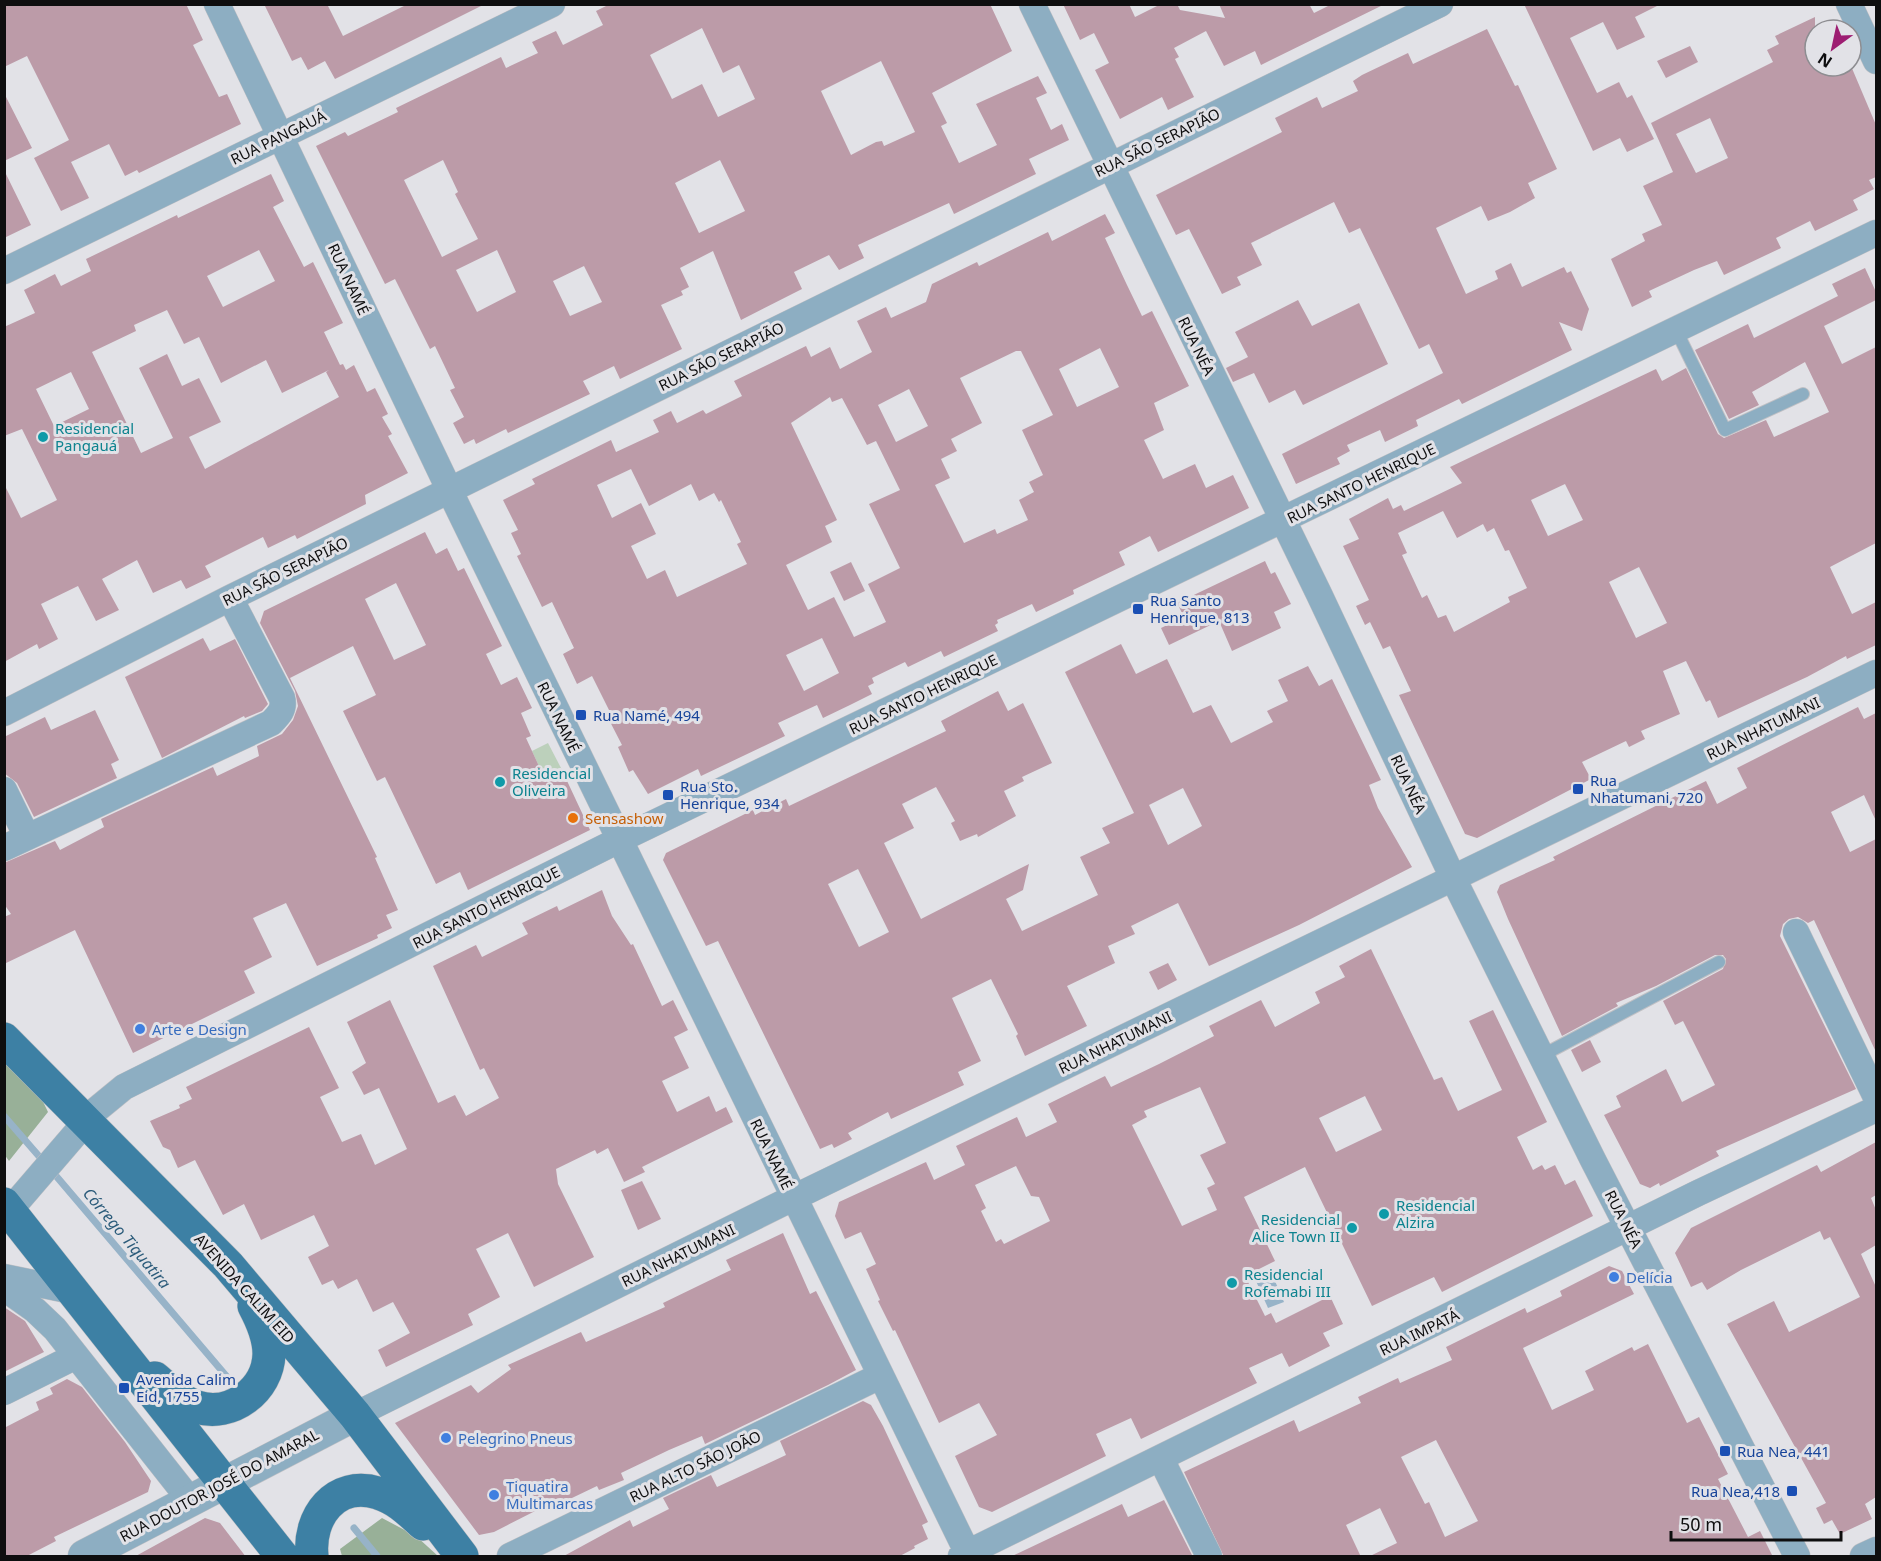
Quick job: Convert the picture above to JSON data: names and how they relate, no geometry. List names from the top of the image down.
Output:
{
  "streets": {
    "main road": ["AVENIDA CALIM EID"],
    "street": [
      "RUA PANGAUÁ",
      "RUA SÃO SERAPIÃO",
      "RUA NAMÉ",
      "RUA NÉA",
      "RUA SANTO HENRIQUE",
      "RUA NHATUMANI",
      "RUA IMPATÁ",
      "RUA ALTO SÃO JOÃO",
      "RUA DOUTOR JOSÉ DO AMARAL"
    ]
  },
  "crossings": [
    ["RUA PANGAUÁ", "RUA NAMÉ"],
    ["RUA SÃO SERAPIÃO", "RUA NAMÉ"],
    ["RUA SÃO SERAPIÃO", "RUA NÉA"],
    ["RUA NAMÉ", "RUA SANTO HENRIQUE"],
    ["RUA NAMÉ", "RUA NHATUMANI"],
    ["RUA NAMÉ", "RUA IMPATÁ"],
    ["RUA NAMÉ", "RUA ALTO SÃO JOÃO"],
    ["RUA NÉA", "RUA SANTO HENRIQUE"],
    ["RUA NÉA", "RUA NHATUMANI"],
    ["RUA NÉA", "RUA IMPATÁ"],
    ["RUA SANTO HENRIQUE", "AVENIDA CALIM EID"],
    ["RUA NHATUMANI", "AVENIDA CALIM EID"],
    ["RUA NHATUMANI", "RUA DOUTOR JOSÉ DO AMARAL"],
    ["AVENIDA CALIM EID", "RUA DOUTOR JOSÉ DO AMARAL"]
  ],
  "water": ["Córrego Tiquatira"],
  "places": {
    "other": [
      "Residencial Pangauá",
      "Residencial Oliveira",
      "Sensashow",
      "Arte e Design",
      "Residencial Alzira",
      "Residencial Alice Town II",
      "Delícia",
      "Residencial Rofemabi III",
      "Pelegrino Pneus",
      "Tiquatira Multimarcas"
    ],
    "transit": [
      "Rua Santo Henrique, 813",
      "Rua Namé, 494",
      "Rua Nhatumani, 720",
      "Rua Sto. Henrique, 934",
      "Avenida Calim Eid, 1755",
      "Rua Nea, 441",
      "Rua Nea,418"
    ]
  },
  "scale_bar": "50 m",
  "north": "bottom left"
}
